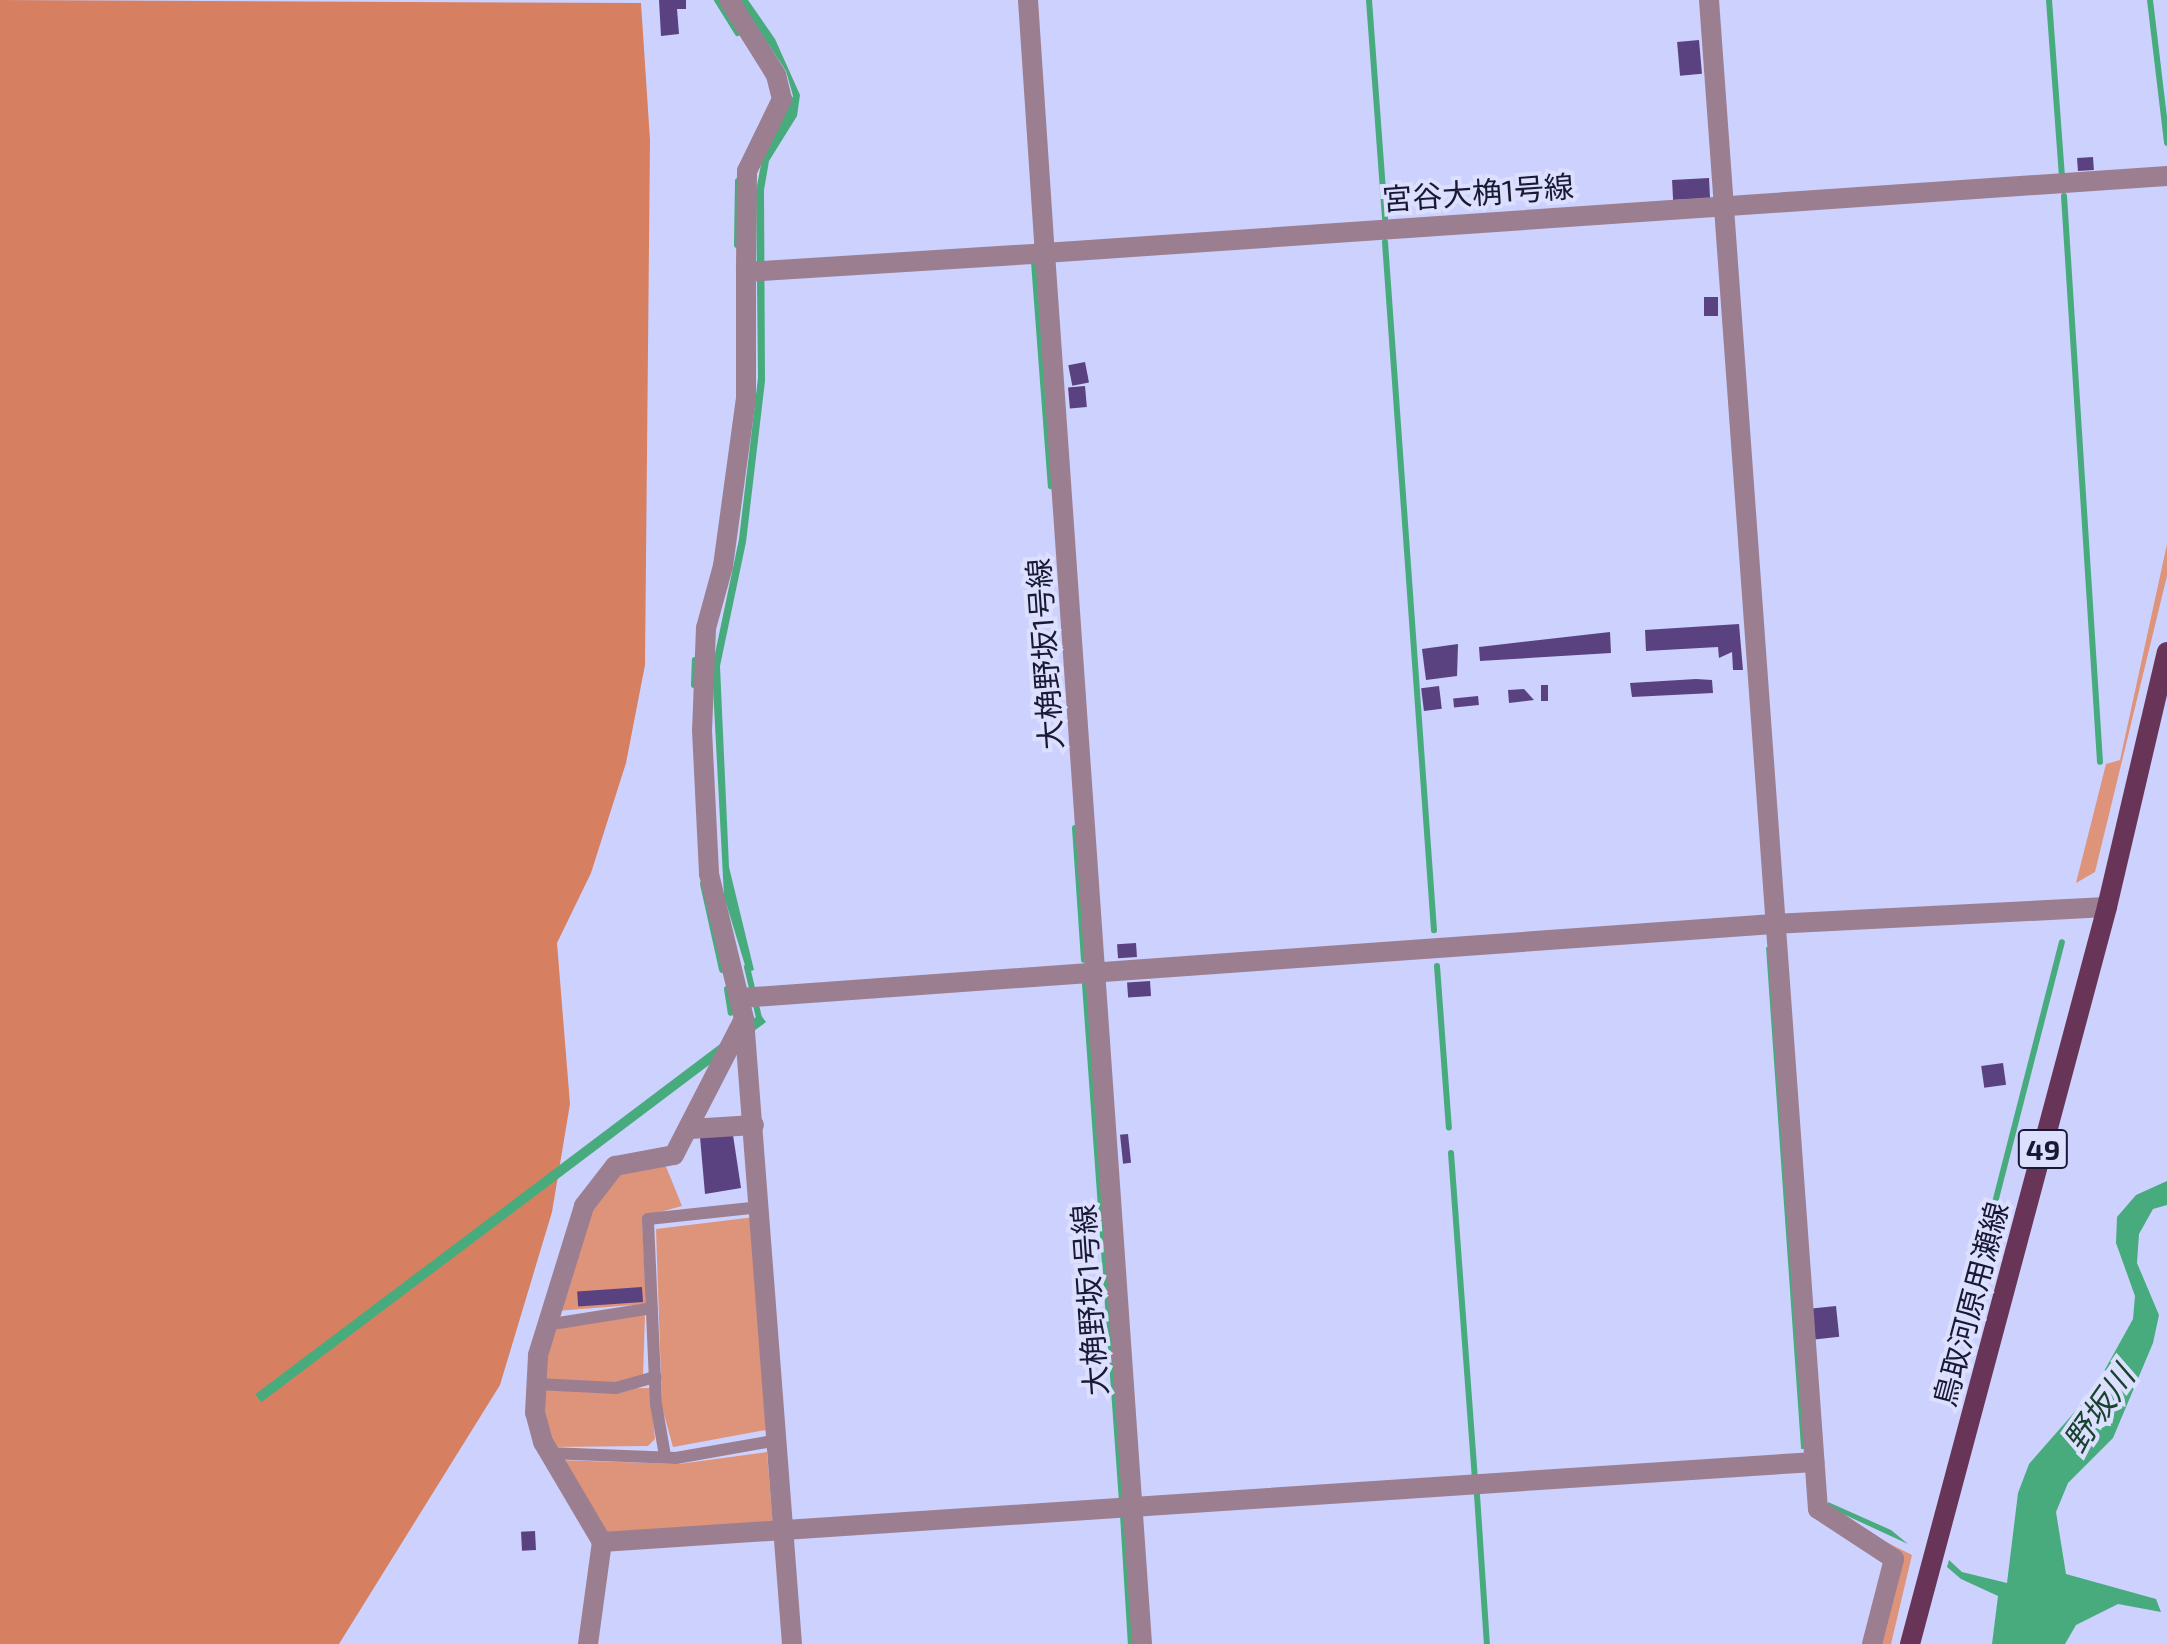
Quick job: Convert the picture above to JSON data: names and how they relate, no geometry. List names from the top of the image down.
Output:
{
  "streets": {
    "main road": ["49", "鳥取河原用瀬線"],
    "street": ["宮谷大桷1号線", "大桷野坂1号線"]
  },
  "crossings": [
    ["宮谷大桷1号線", "大桷野坂1号線"]
  ],
  "water": ["野坂川"]
}
